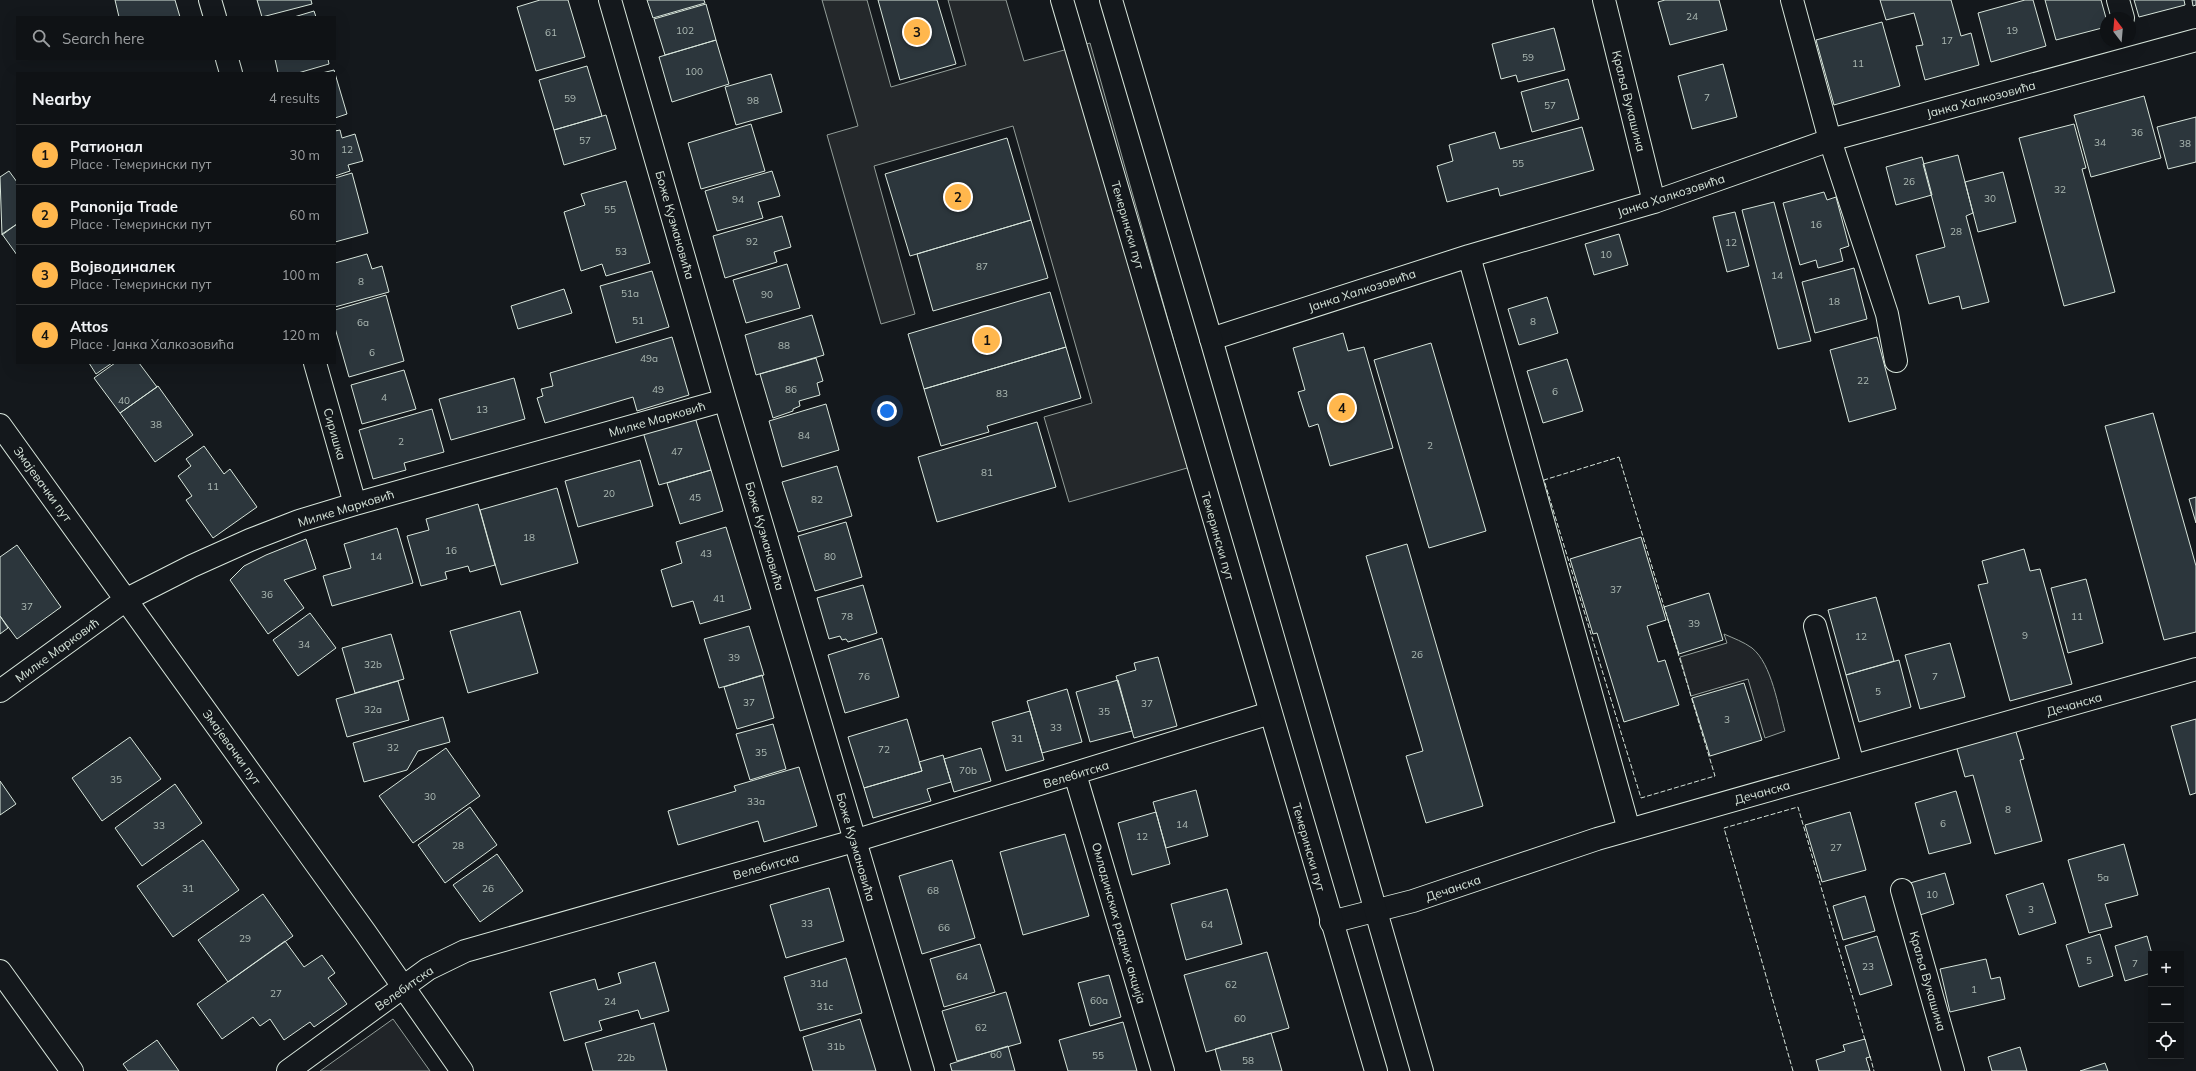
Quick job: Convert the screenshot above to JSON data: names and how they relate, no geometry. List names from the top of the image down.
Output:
{
  "streets": {
    "street": [
      "Јанка Халкозовића",
      "Краља Вукашина",
      "Боже Кузмановића",
      "Темерински пут",
      "Милке Марковић",
      "Сиришка",
      "Змајевачки пут",
      "Дечанска",
      "Велебитска",
      "Омладинских радних акција"
    ]
  },
  "crossings": [
    ["Јанка Халкозовића", "Краља Вукашина"],
    ["Боже Кузмановића", "Милке Марковић"],
    ["Боже Кузмановића", "Велебитска"],
    ["Темерински пут", "Дечанска"],
    ["Темерински пут", "Велебитска"],
    ["Милке Марковић", "Сиришка"],
    ["Милке Марковић", "Змајевачки пут"],
    ["Змајевачки пут", "Велебитска"],
    ["Велебитска", "Омладинских радних акција"]
  ],
  "house_numbers": [
    "24",
    "102",
    "19",
    "61",
    "17",
    "59",
    "11",
    "100",
    "7",
    "59",
    "98",
    "57",
    "36",
    "57",
    "34",
    "38",
    "12",
    "55",
    "26",
    "32",
    "30",
    "94",
    "55",
    "16",
    "28",
    "92",
    "12",
    "53",
    "10",
    "87",
    "14",
    "8",
    "51a",
    "90",
    "18",
    "51",
    "8",
    "6a",
    "88",
    "6",
    "49a",
    "22",
    "49",
    "86",
    "6",
    "83",
    "4",
    "40",
    "13",
    "38",
    "84",
    "2",
    "2",
    "47",
    "81",
    "11",
    "20",
    "45",
    "82",
    "18",
    "16",
    "43",
    "14",
    "80",
    "37",
    "36",
    "41",
    "37",
    "78",
    "11",
    "39",
    "9",
    "12",
    "34",
    "26",
    "39",
    "32b",
    "76",
    "7",
    "5",
    "37",
    "37",
    "32a",
    "35",
    "3",
    "33",
    "31",
    "32",
    "72",
    "35",
    "70b",
    "35",
    "30",
    "33a",
    "8",
    "6",
    "14",
    "33",
    "12",
    "28",
    "27",
    "5a",
    "31",
    "26",
    "68",
    "10",
    "3",
    "33",
    "64",
    "66",
    "29",
    "5",
    "7",
    "23",
    "64",
    "31d",
    "62",
    "1",
    "27",
    "60a",
    "24",
    "31c",
    "60",
    "62",
    "31b",
    "60",
    "55",
    "22b",
    "58"
  ],
  "north": "top",
  "page": {
    "search": "Search here",
    "pins": [
      "3",
      "2",
      "1",
      "4"
    ],
    "heading": ["Nearby", "4 results"],
    "list": [
      {
        "mark": "1",
        "name": "Ратионал",
        "note": "Place · Темерински пут",
        "value": "30 m"
      },
      {
        "mark": "2",
        "name": "Panonija Trade",
        "note": "Place · Темерински пут",
        "value": "60 m"
      },
      {
        "mark": "3",
        "name": "Војводиналек",
        "note": "Place · Темерински пут",
        "value": "100 m"
      },
      {
        "mark": "4",
        "name": "Attos",
        "note": "Place · Јанка Халкозовића",
        "value": "120 m"
      }
    ],
    "map_buttons": ["+", "−"]
  }
}
